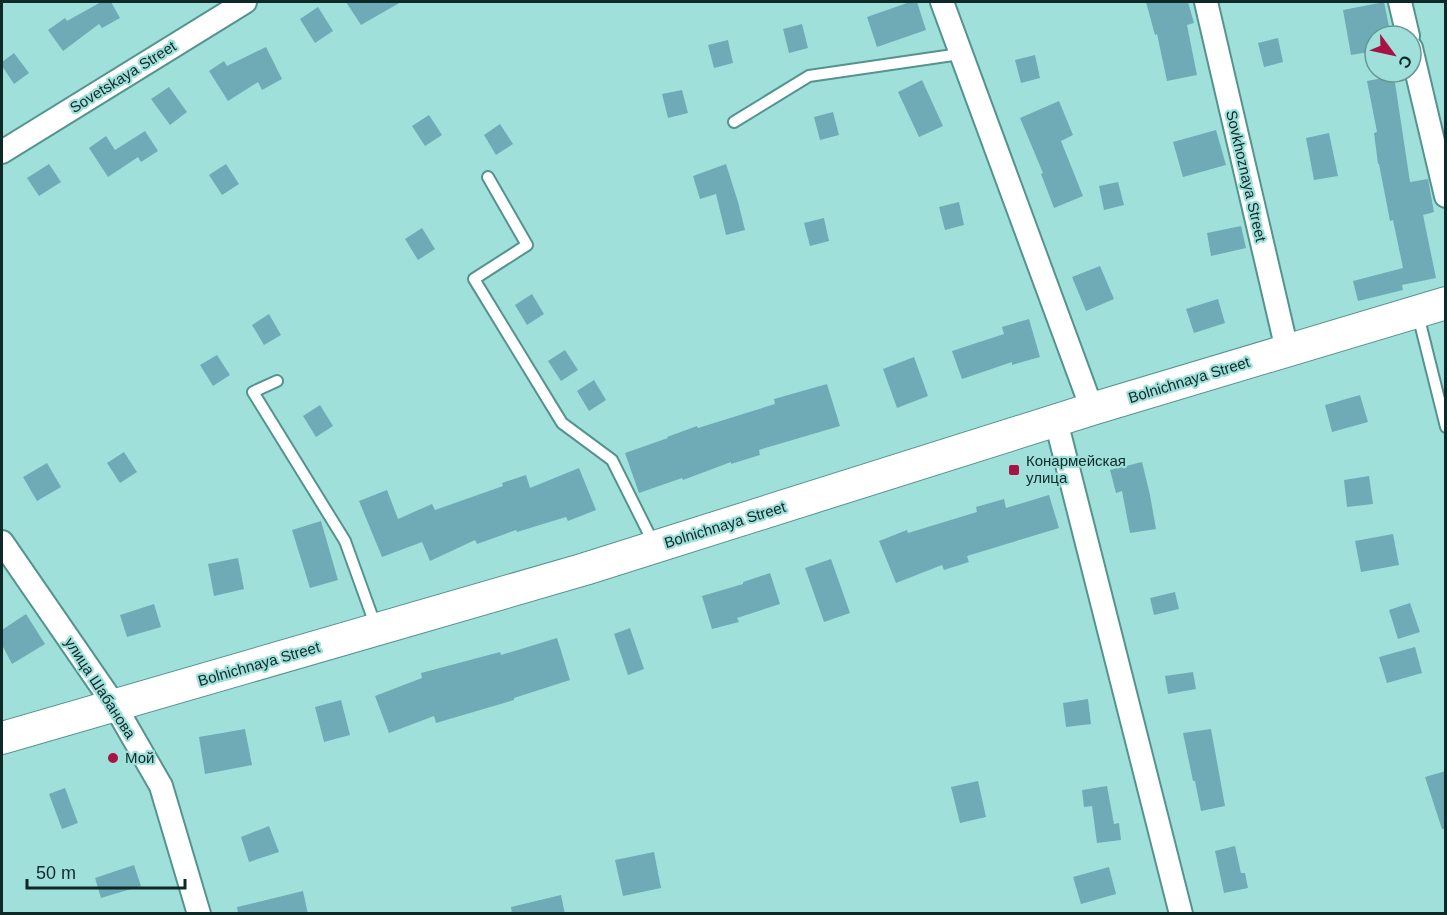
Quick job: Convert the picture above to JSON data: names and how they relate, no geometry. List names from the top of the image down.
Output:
{
  "streets": {
    "street": [
      "Sovetskaya Street",
      "Sovkhoznaya Street",
      "Bolnichnaya Street",
      "улица Шабанова"
    ]
  },
  "crossings": [
    ["Sovkhoznaya Street", "Bolnichnaya Street"],
    ["Bolnichnaya Street", "улица Шабанова"]
  ],
  "places": {
    "transit": ["Конармейская улица"],
    "other": ["Мой"]
  },
  "scale_bar": "50 m",
  "north": "bottom right"
}
